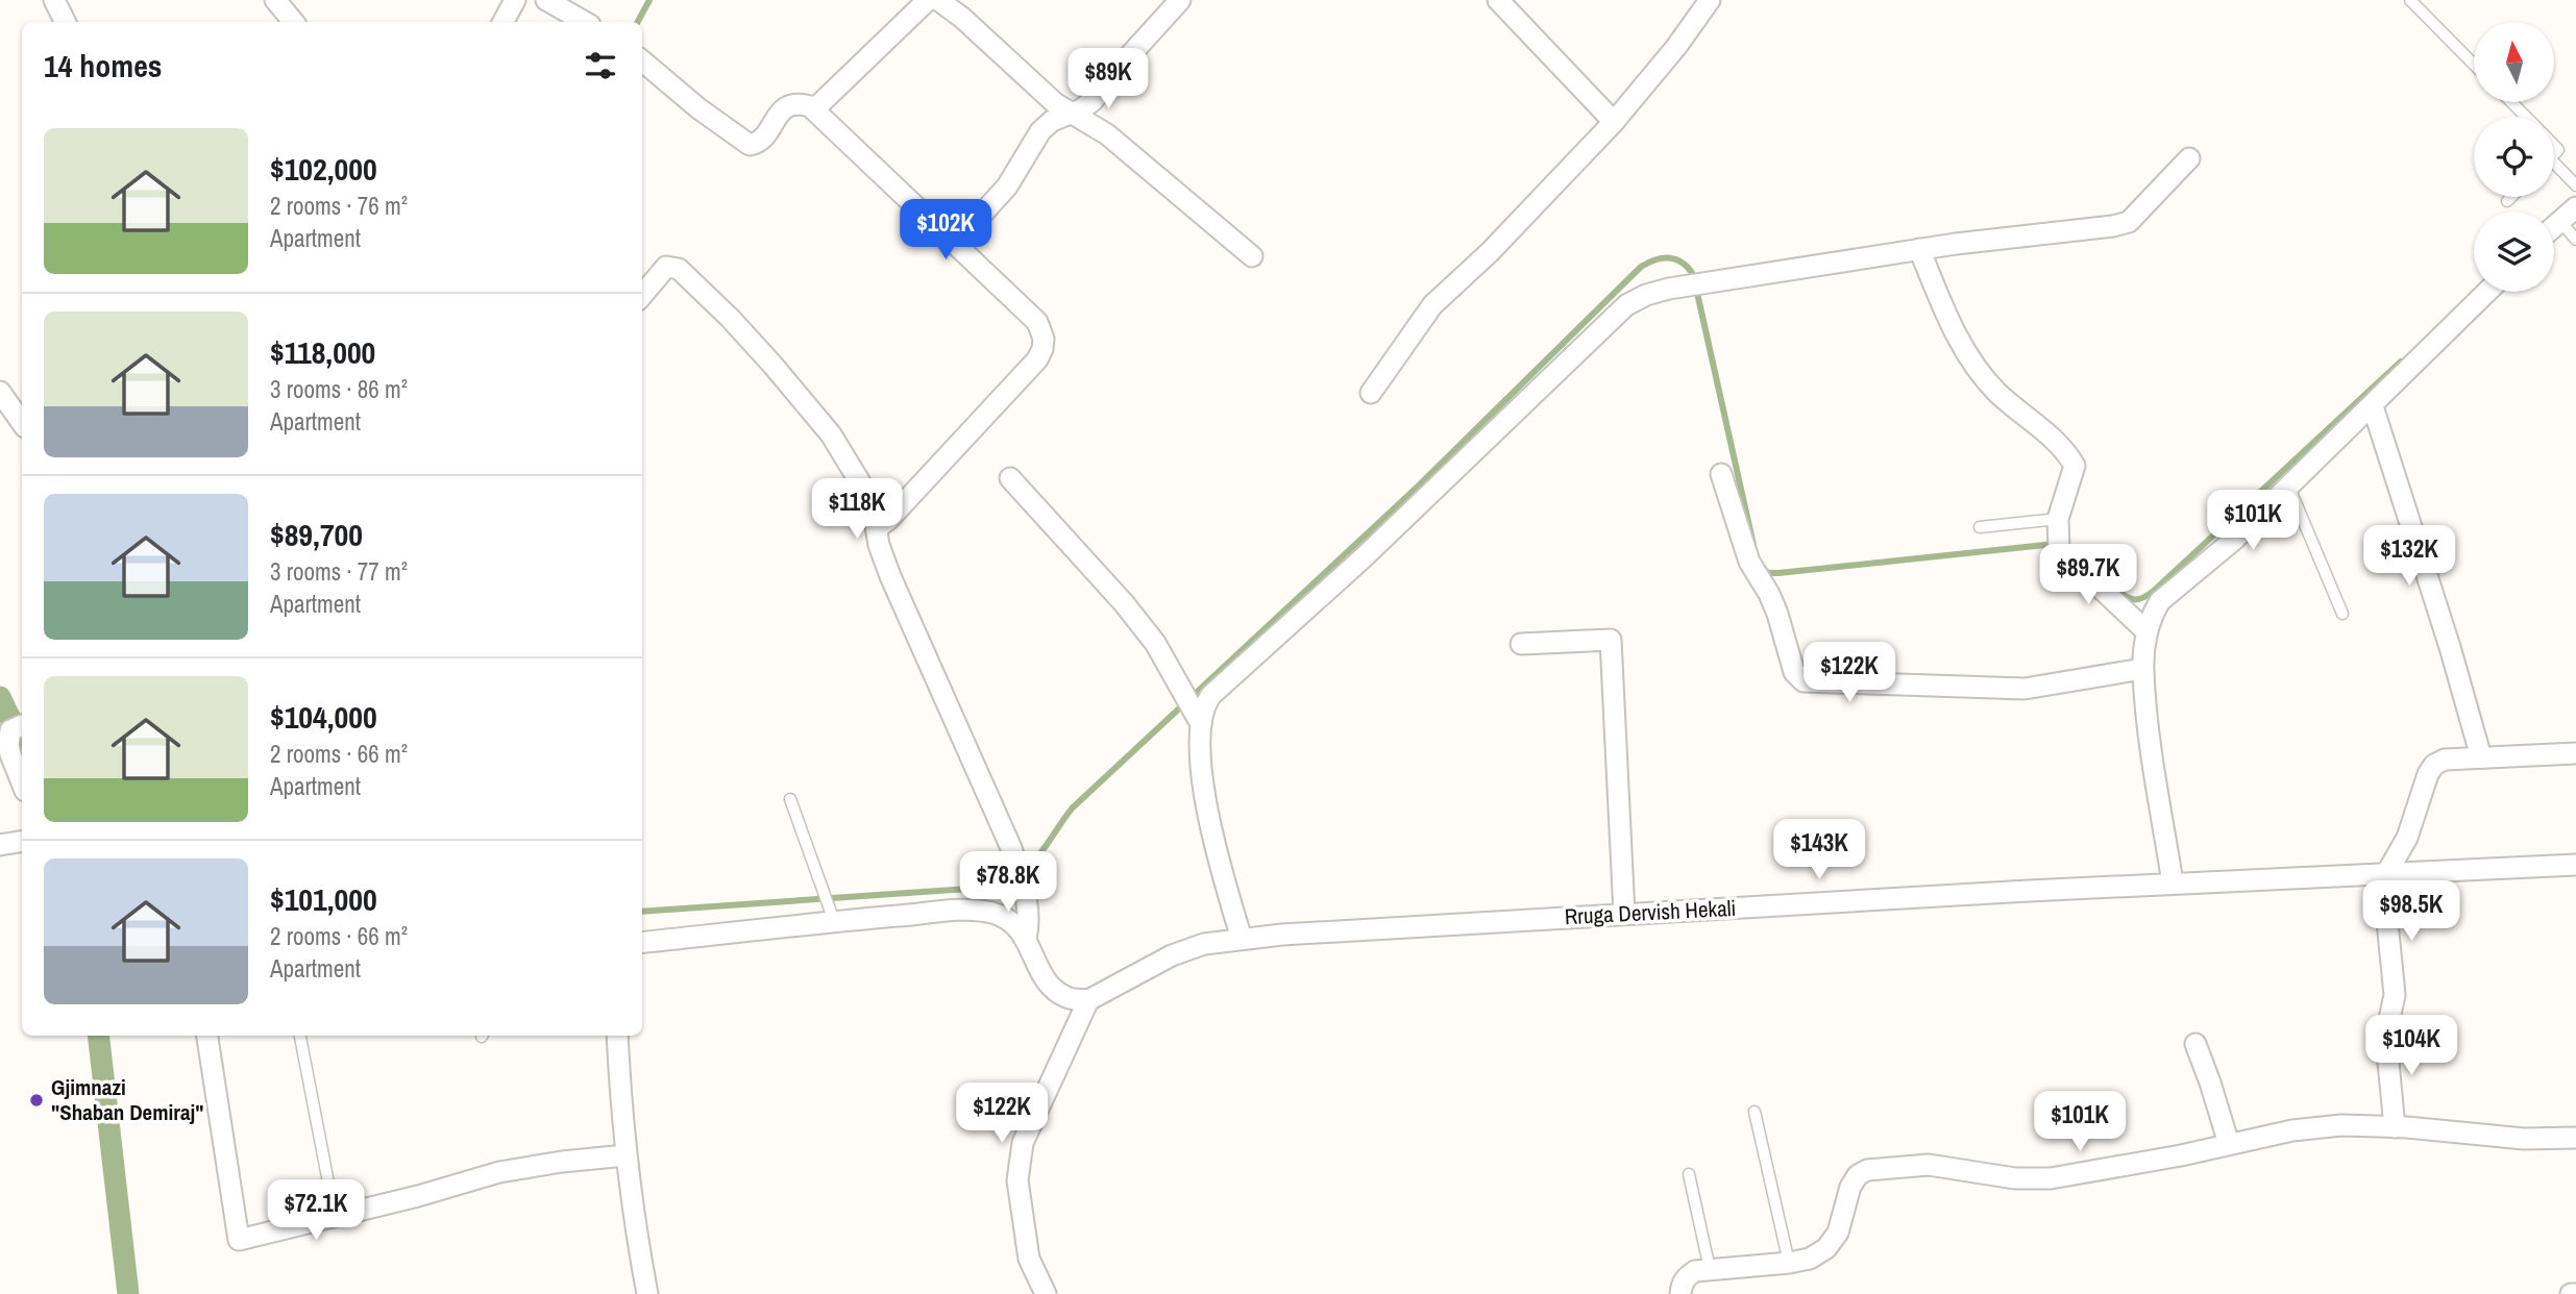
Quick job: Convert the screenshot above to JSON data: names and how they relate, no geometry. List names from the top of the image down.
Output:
{
  "streets": {
    "street": ["Rruga Dervish Hekali"]
  },
  "places": ["Gjimnazi \"Shaban Demiraj\""],
  "north": "top",
  "page": {
    "heading": "14 homes",
    "price": [
      "$89K",
      "$102K",
      "$118K",
      "$101K",
      "$132K",
      "$89.7K",
      "$122K",
      "$143K",
      "$78.8K",
      "$98.5K",
      "$104K",
      "$122K",
      "$101K",
      "$72.1K"
    ],
    "list": [
      {
        "name": "$102,000",
        "note": "2 rooms · 76 m² · Apartment"
      },
      {
        "name": "$118,000",
        "note": "3 rooms · 86 m² · Apartment"
      },
      {
        "name": "$89,700",
        "note": "3 rooms · 77 m² · Apartment"
      },
      {
        "name": "$104,000",
        "note": "2 rooms · 66 m² · Apartment"
      },
      {
        "name": "$101,000",
        "note": "2 rooms · 66 m² · Apartment"
      }
    ]
  }
}
